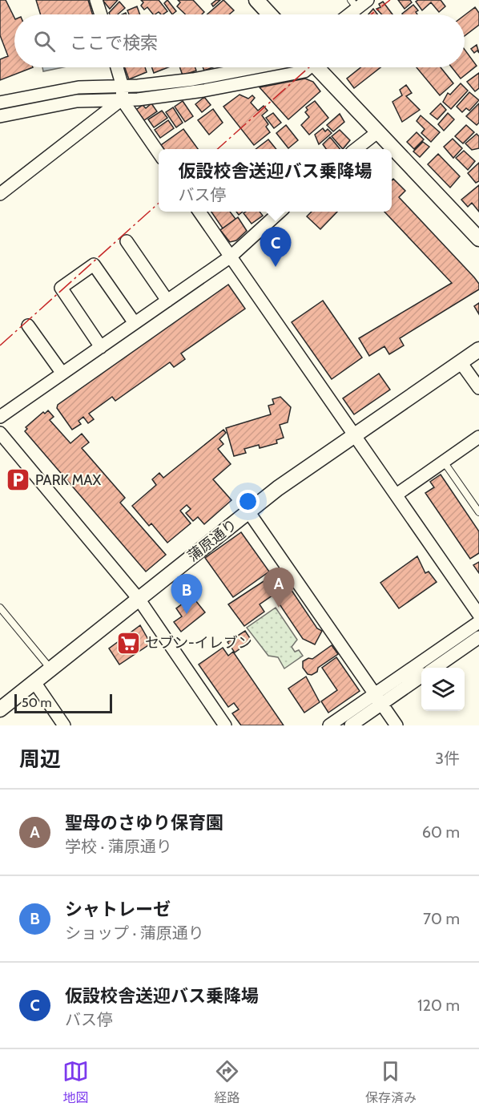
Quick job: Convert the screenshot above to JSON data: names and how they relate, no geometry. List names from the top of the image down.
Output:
{
  "streets": {
    "street": ["蒲原通り"]
  },
  "places": {
    "parking": ["PARK MAX"],
    "supermarket": ["セブン-イレブン"]
  },
  "scale_bar": "50 m",
  "page": {
    "search": "ここで検索",
    "popup": ["仮設校舎送迎バス乗降場", "バス停"],
    "pins": ["C", "A", "B"],
    "scale": "50 m",
    "heading": ["周辺", "3件"],
    "list": [
      {
        "mark": "A",
        "name": "聖母のさゆり保育園",
        "note": "学校 · 蒲原通り",
        "value": "60 m"
      },
      {
        "mark": "B",
        "name": "シャトレーゼ",
        "note": "ショップ · 蒲原通り",
        "value": "70 m"
      },
      {
        "mark": "C",
        "name": "仮設校舎送迎バス乗降場",
        "note": "バス停",
        "value": "120 m"
      }
    ],
    "nav": ["地図", "経路", "保存済み"]
  }
}
